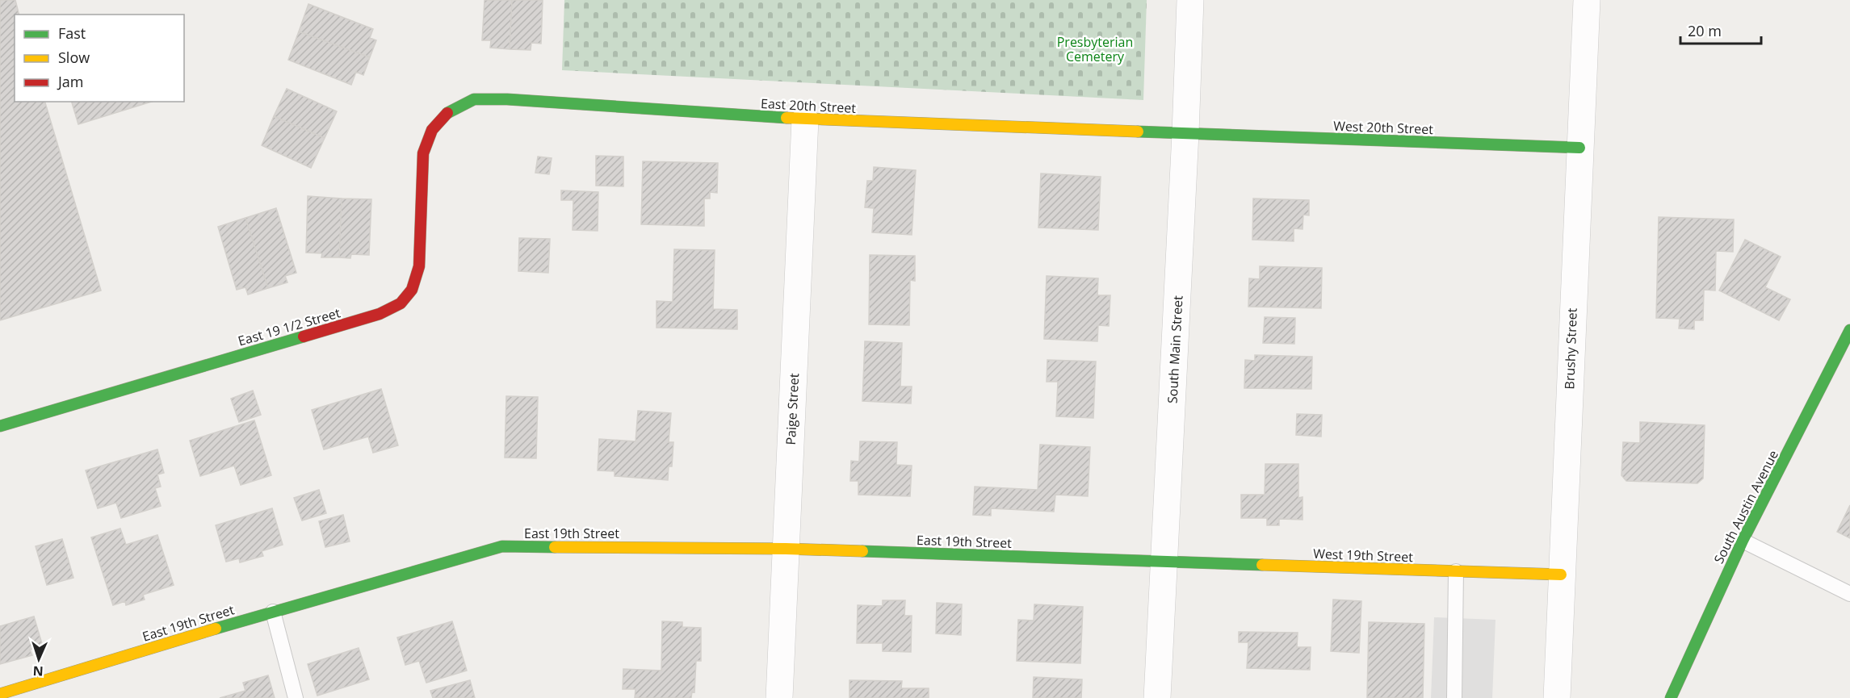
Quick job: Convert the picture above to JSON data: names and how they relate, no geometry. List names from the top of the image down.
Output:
{
  "streets": {
    "street": [
      "East 20th Street",
      "West 20th Street",
      "East 19 1/2 Street",
      "Brushy Street",
      "South Main Street",
      "Paige Street",
      "South Austin Avenue",
      "East 19th Street",
      "West 19th Street"
    ]
  },
  "crossings": [
    ["East 20th Street", "West 20th Street"],
    ["East 20th Street", "East 19 1/2 Street"],
    ["East 20th Street", "South Main Street"],
    ["East 20th Street", "Paige Street"],
    ["West 20th Street", "Brushy Street"],
    ["West 20th Street", "South Main Street"],
    ["Brushy Street", "West 19th Street"],
    ["South Main Street", "East 19th Street"],
    ["South Main Street", "West 19th Street"],
    ["Paige Street", "East 19th Street"],
    ["East 19th Street", "West 19th Street"]
  ],
  "parks": ["Presbyterian Cemetery"],
  "legend": ["Fast", "Slow", "Jam"],
  "scale_bar": "20 m",
  "north": "bottom"
}
